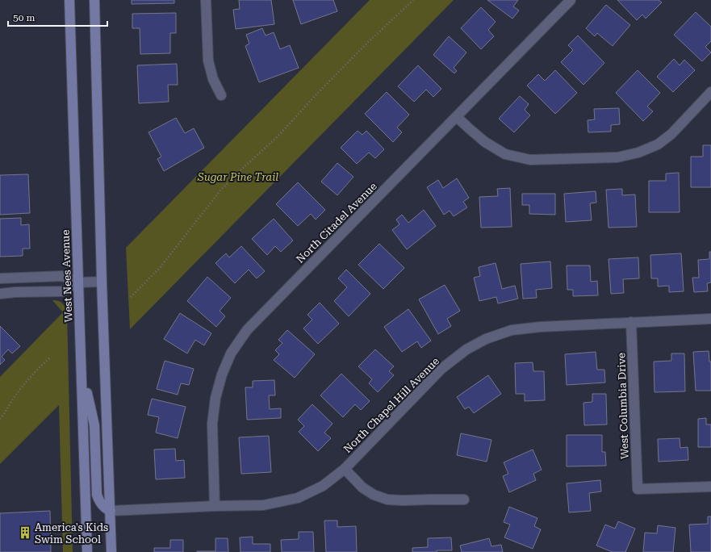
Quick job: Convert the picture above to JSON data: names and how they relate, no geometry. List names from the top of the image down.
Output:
{
  "streets": {
    "main road": ["West Nees Avenue"],
    "street": ["North Citadel Avenue", "North Chapel Hill Avenue", "West Columbia Drive"]
  },
  "crossings": [
    ["North Citadel Avenue", "North Chapel Hill Avenue"],
    ["North Chapel Hill Avenue", "West Columbia Drive"]
  ],
  "parks": ["Sugar Pine Trail"],
  "places": {
    "building": ["America's Kids Swim School"]
  },
  "scale_bar": "50 m"
}
